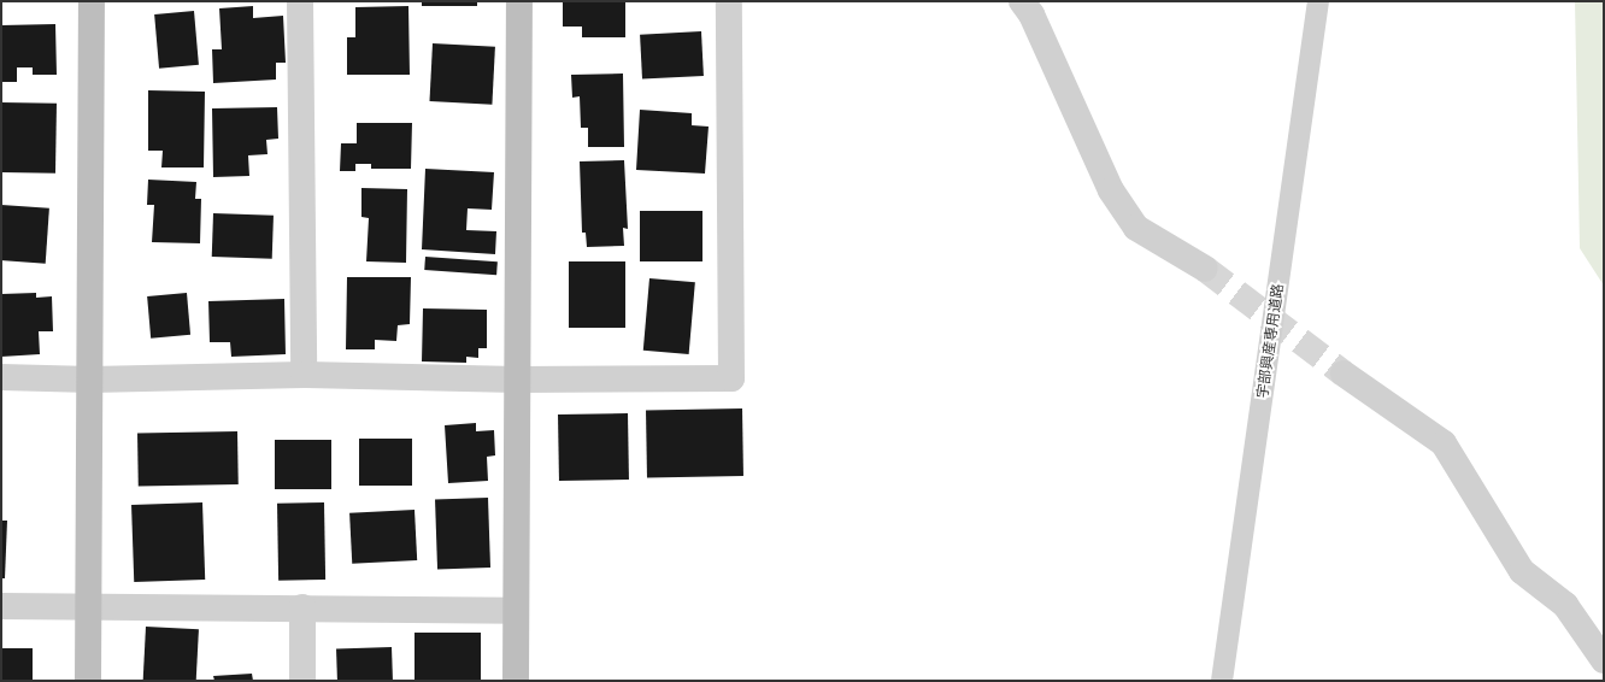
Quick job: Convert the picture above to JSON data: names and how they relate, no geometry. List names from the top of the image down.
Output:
{
  "streets": {
    "lane": ["宇部興産専用道路"]
  }
}
